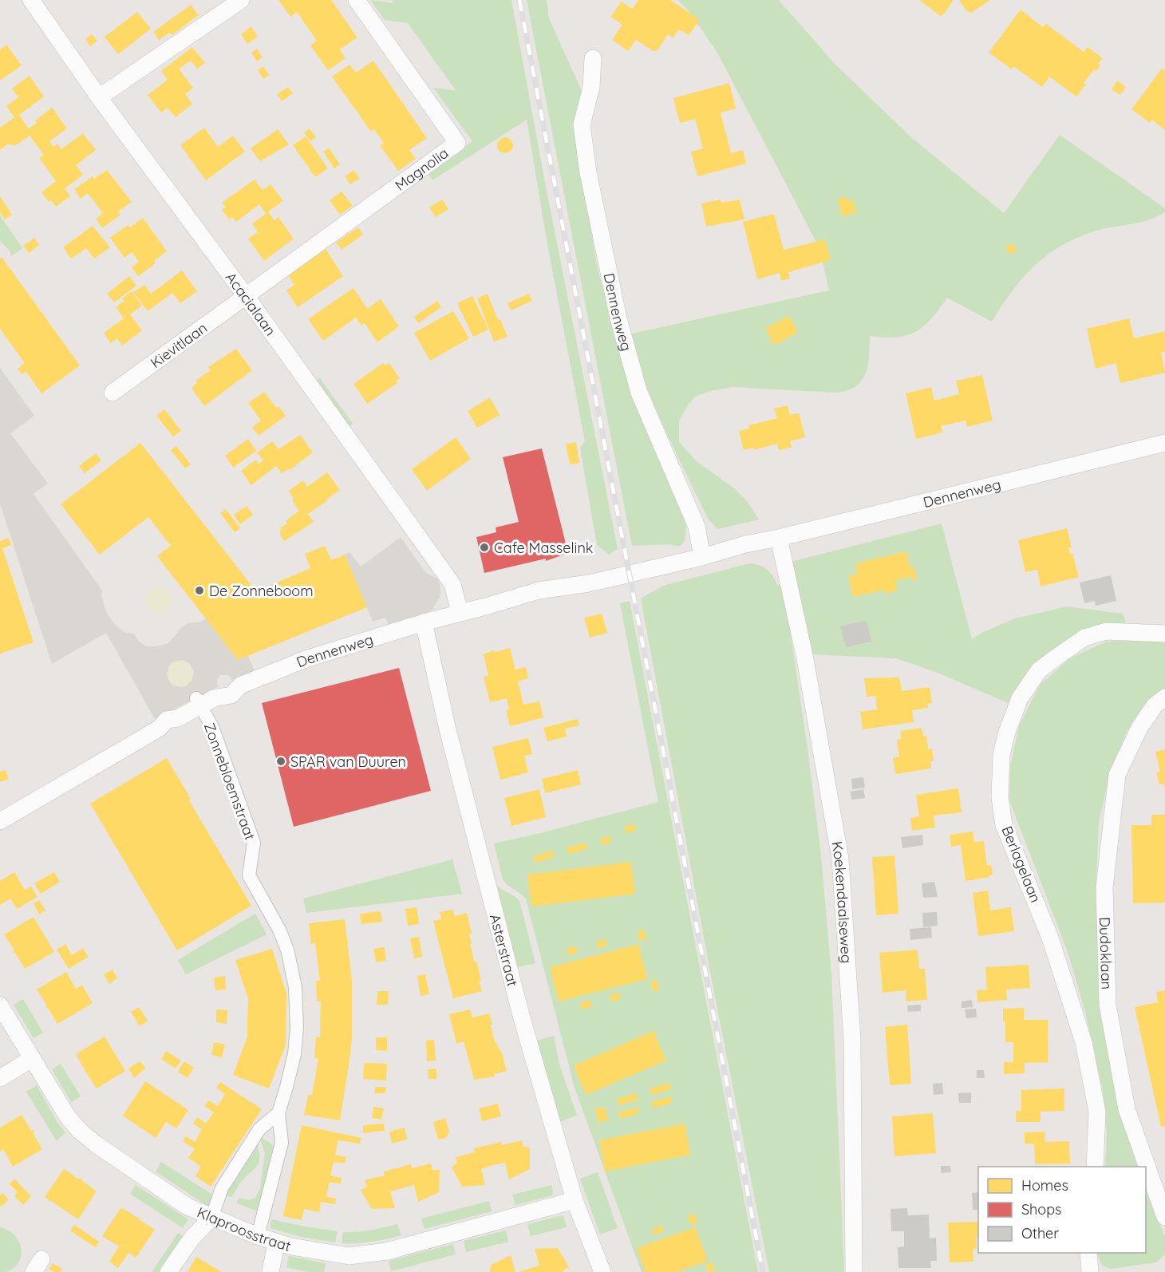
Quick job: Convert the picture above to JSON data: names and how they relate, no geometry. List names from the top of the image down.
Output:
{
  "streets": {
    "street": [
      "Magnolia",
      "Acacialaan",
      "Dennenweg",
      "Kievitlaan",
      "Zonnebloemstraat",
      "Berlagelaan",
      "Koekendaalseweg",
      "Asterstraat",
      "Dudoklaan",
      "Klaproosstraat"
    ]
  },
  "crossings": [
    ["Magnolia", "Acacialaan"],
    ["Magnolia", "Kievitlaan"],
    ["Acacialaan", "Dennenweg"],
    ["Acacialaan", "Kievitlaan"],
    ["Dennenweg", "Zonnebloemstraat"],
    ["Dennenweg", "Koekendaalseweg"],
    ["Dennenweg", "Asterstraat"],
    ["Zonnebloemstraat", "Klaproosstraat"],
    ["Asterstraat", "Klaproosstraat"]
  ],
  "places": ["Cafe Masselink", "De Zonneboom", "SPAR van Duuren"],
  "legend": ["Homes", "Shops", "Other"]
}
